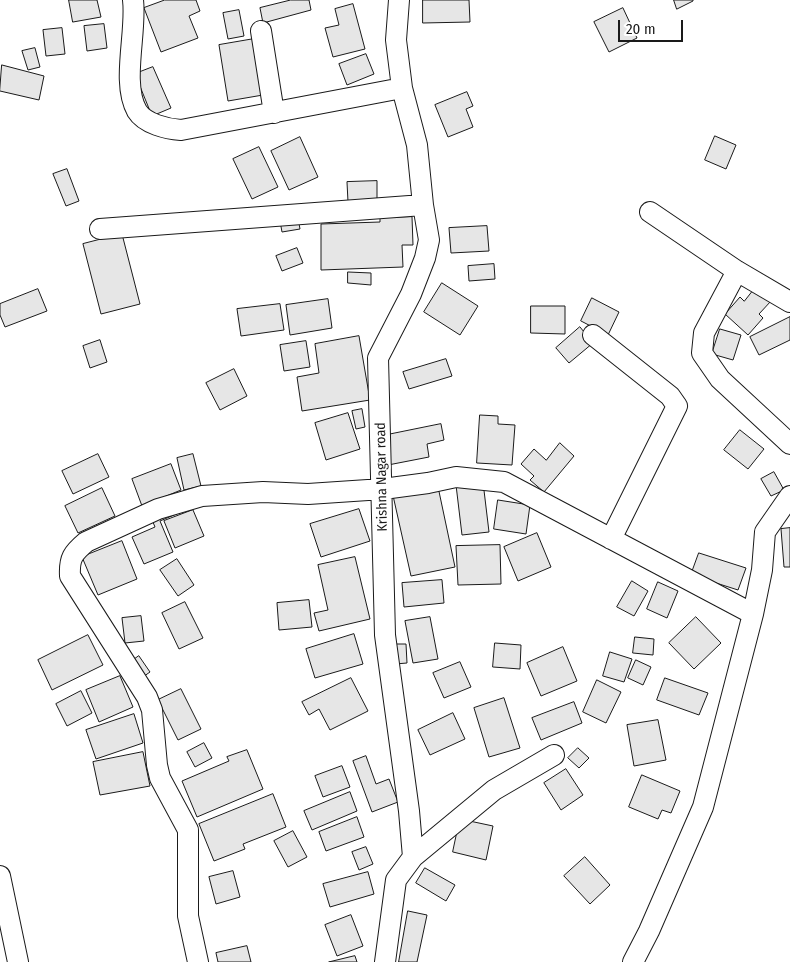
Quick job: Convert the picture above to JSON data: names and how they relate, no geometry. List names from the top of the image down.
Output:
{
  "streets": {
    "street": ["Krishna Nagar road"]
  },
  "scale_bar": "20 m"
}
